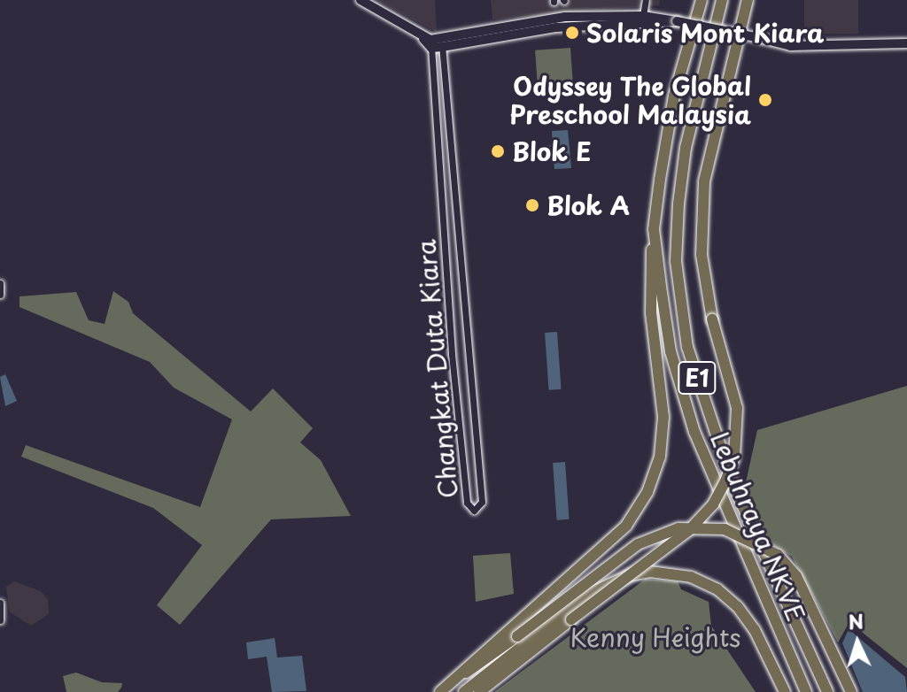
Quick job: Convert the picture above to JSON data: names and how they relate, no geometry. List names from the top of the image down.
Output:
{
  "streets": {
    "highway": ["E1", "Lebuhraya NKVE"],
    "street": ["Changkat Duta Kiara"]
  },
  "parks": ["Kenny Heights"],
  "places": [
    "Solaris Mont Kiara",
    "Odyssey The Global Preschool Malaysia",
    "Blok E",
    "Blok A"
  ],
  "north": "top"
}
